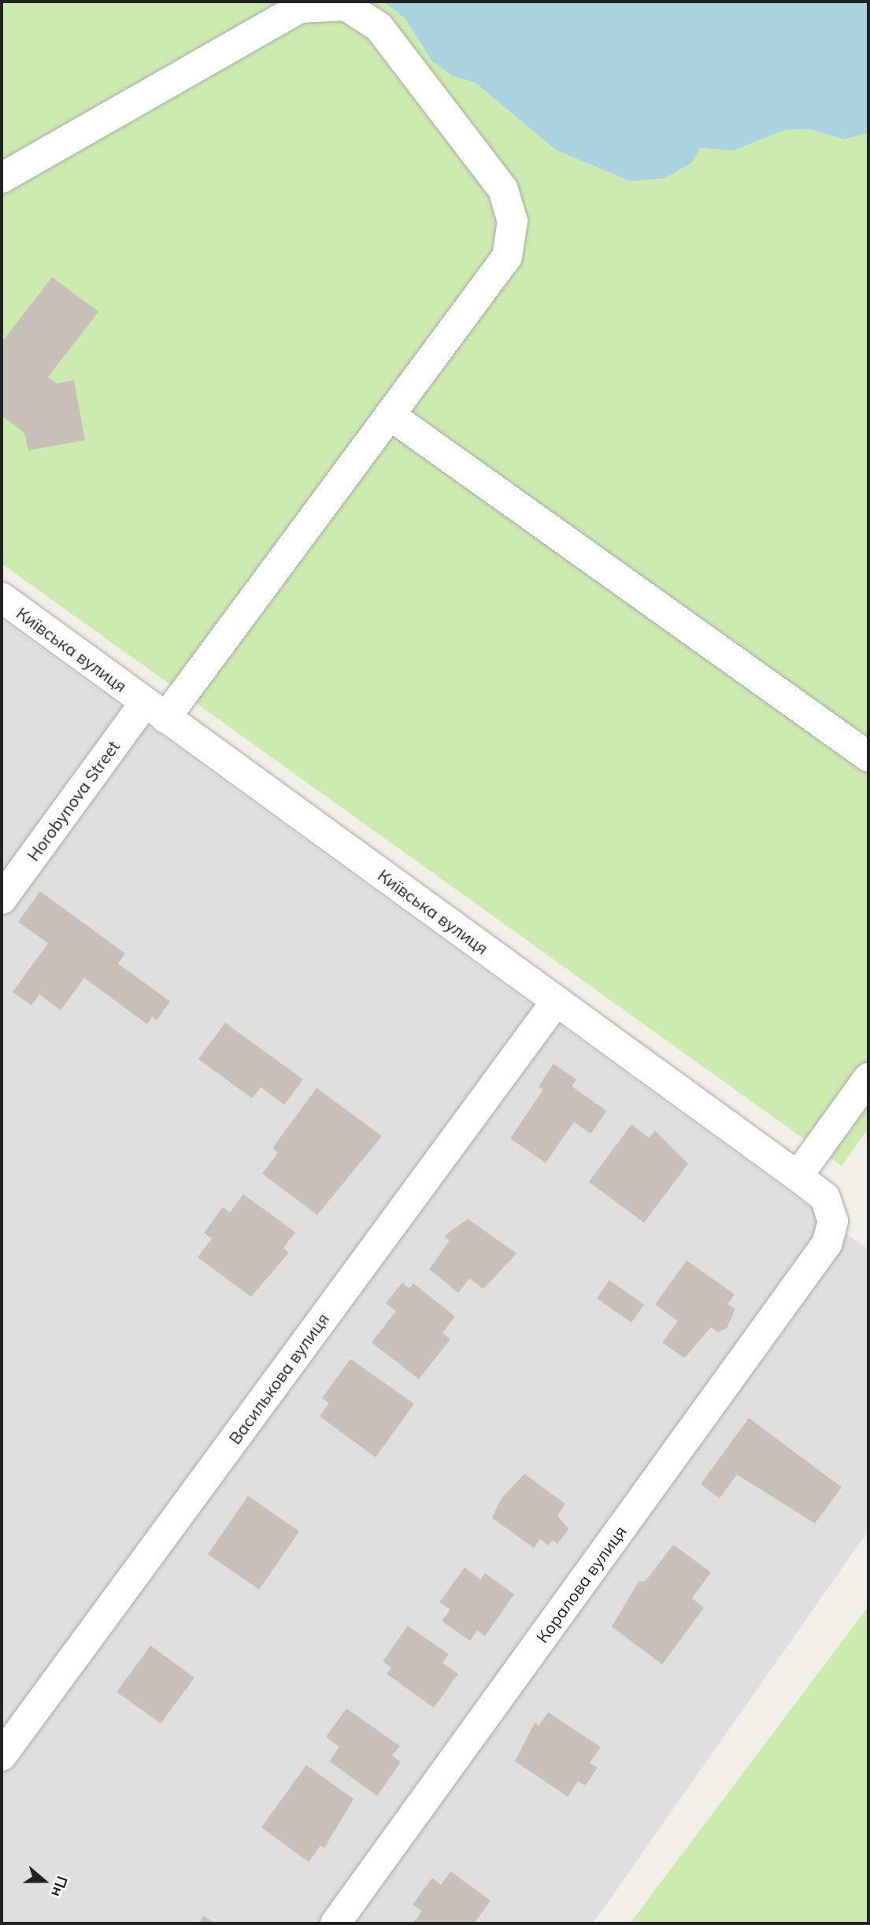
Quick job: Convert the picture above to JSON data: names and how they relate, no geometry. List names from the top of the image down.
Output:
{
  "streets": {
    "street": [
      "Київська вулиця",
      "Horobynova Street",
      "Василькова вулиця",
      "Коралова вулиця"
    ]
  },
  "crossings": [
    ["Київська вулиця", "Horobynova Street"],
    ["Київська вулиця", "Василькова вулиця"],
    ["Київська вулиця", "Коралова вулиця"]
  ],
  "north": "right"
}
